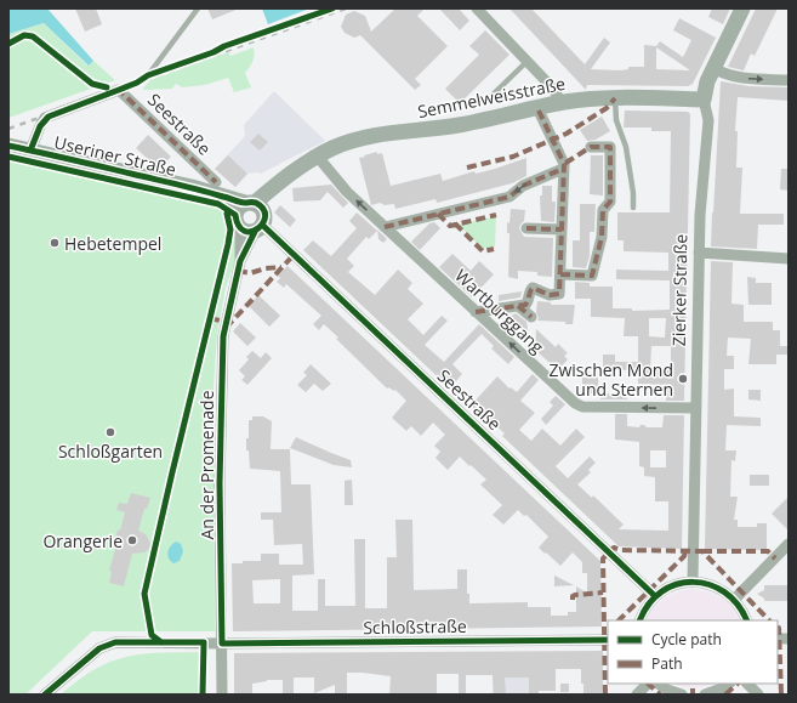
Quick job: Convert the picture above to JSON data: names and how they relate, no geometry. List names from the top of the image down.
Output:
{
  "streets": {
    "main road": ["Semmelweisstraße", "Useriner Straße", "Zierker Straße"],
    "street": [
      "Seestraße",
      "Wartburggang",
      "An der Promenade",
      "Schloßstraße"
    ]
  },
  "crossings": [
    ["Semmelweisstraße", "Seestraße"],
    ["Semmelweisstraße", "Useriner Straße"],
    ["Semmelweisstraße", "Zierker Straße"],
    ["Semmelweisstraße", "Wartburggang"],
    ["Semmelweisstraße", "An der Promenade"],
    ["Seestraße", "Useriner Straße"],
    ["Seestraße", "An der Promenade"],
    ["Useriner Straße", "An der Promenade"],
    ["Zierker Straße", "Wartburggang"],
    ["An der Promenade", "Schloßstraße"]
  ],
  "one_way": ["Wartburggang"],
  "places": [
    "Hebetempel",
    "Zwischen Mond und Sternen",
    "Schloßgarten",
    "Orangerie"
  ],
  "legend": ["Cycle path", "Path"]
}
